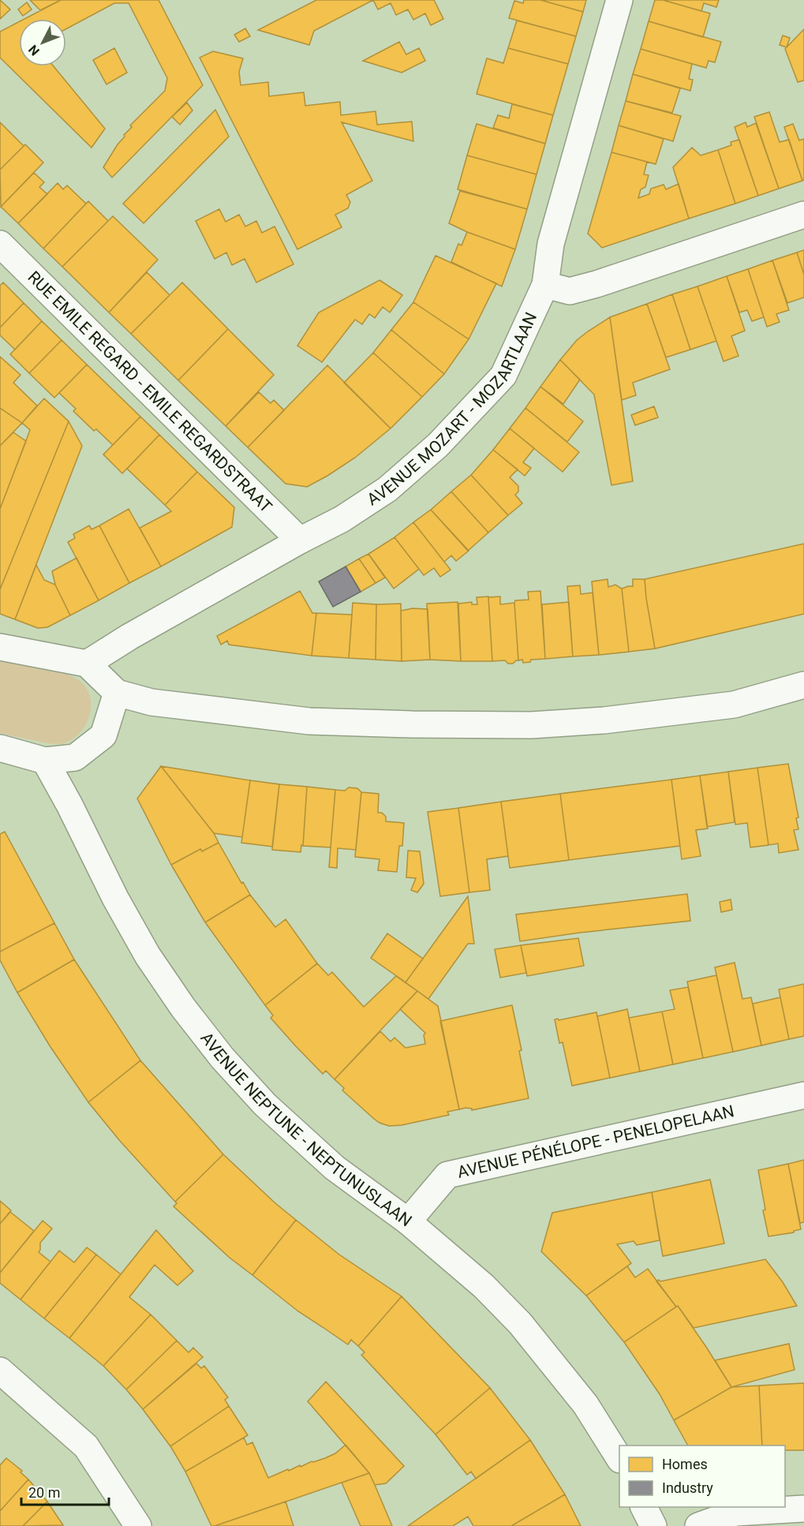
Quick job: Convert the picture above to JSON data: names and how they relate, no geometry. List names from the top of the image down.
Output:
{
  "streets": {
    "street": [
      "RUE EMILE REGARD - EMILE REGARDSTRAAT",
      "AVENUE MOZART - MOZARTLAAN",
      "AVENUE NEPTUNE - NEPTUNUSLAAN",
      "AVENUE PÉNÉLOPE - PENELOPELAAN"
    ]
  },
  "crossings": [
    ["RUE EMILE REGARD - EMILE REGARDSTRAAT", "AVENUE MOZART - MOZARTLAAN"],
    ["AVENUE NEPTUNE - NEPTUNUSLAAN", "AVENUE PÉNÉLOPE - PENELOPELAAN"]
  ],
  "legend": ["Homes", "Industry"],
  "scale_bar": "20 m",
  "north": "bottom left"
}
